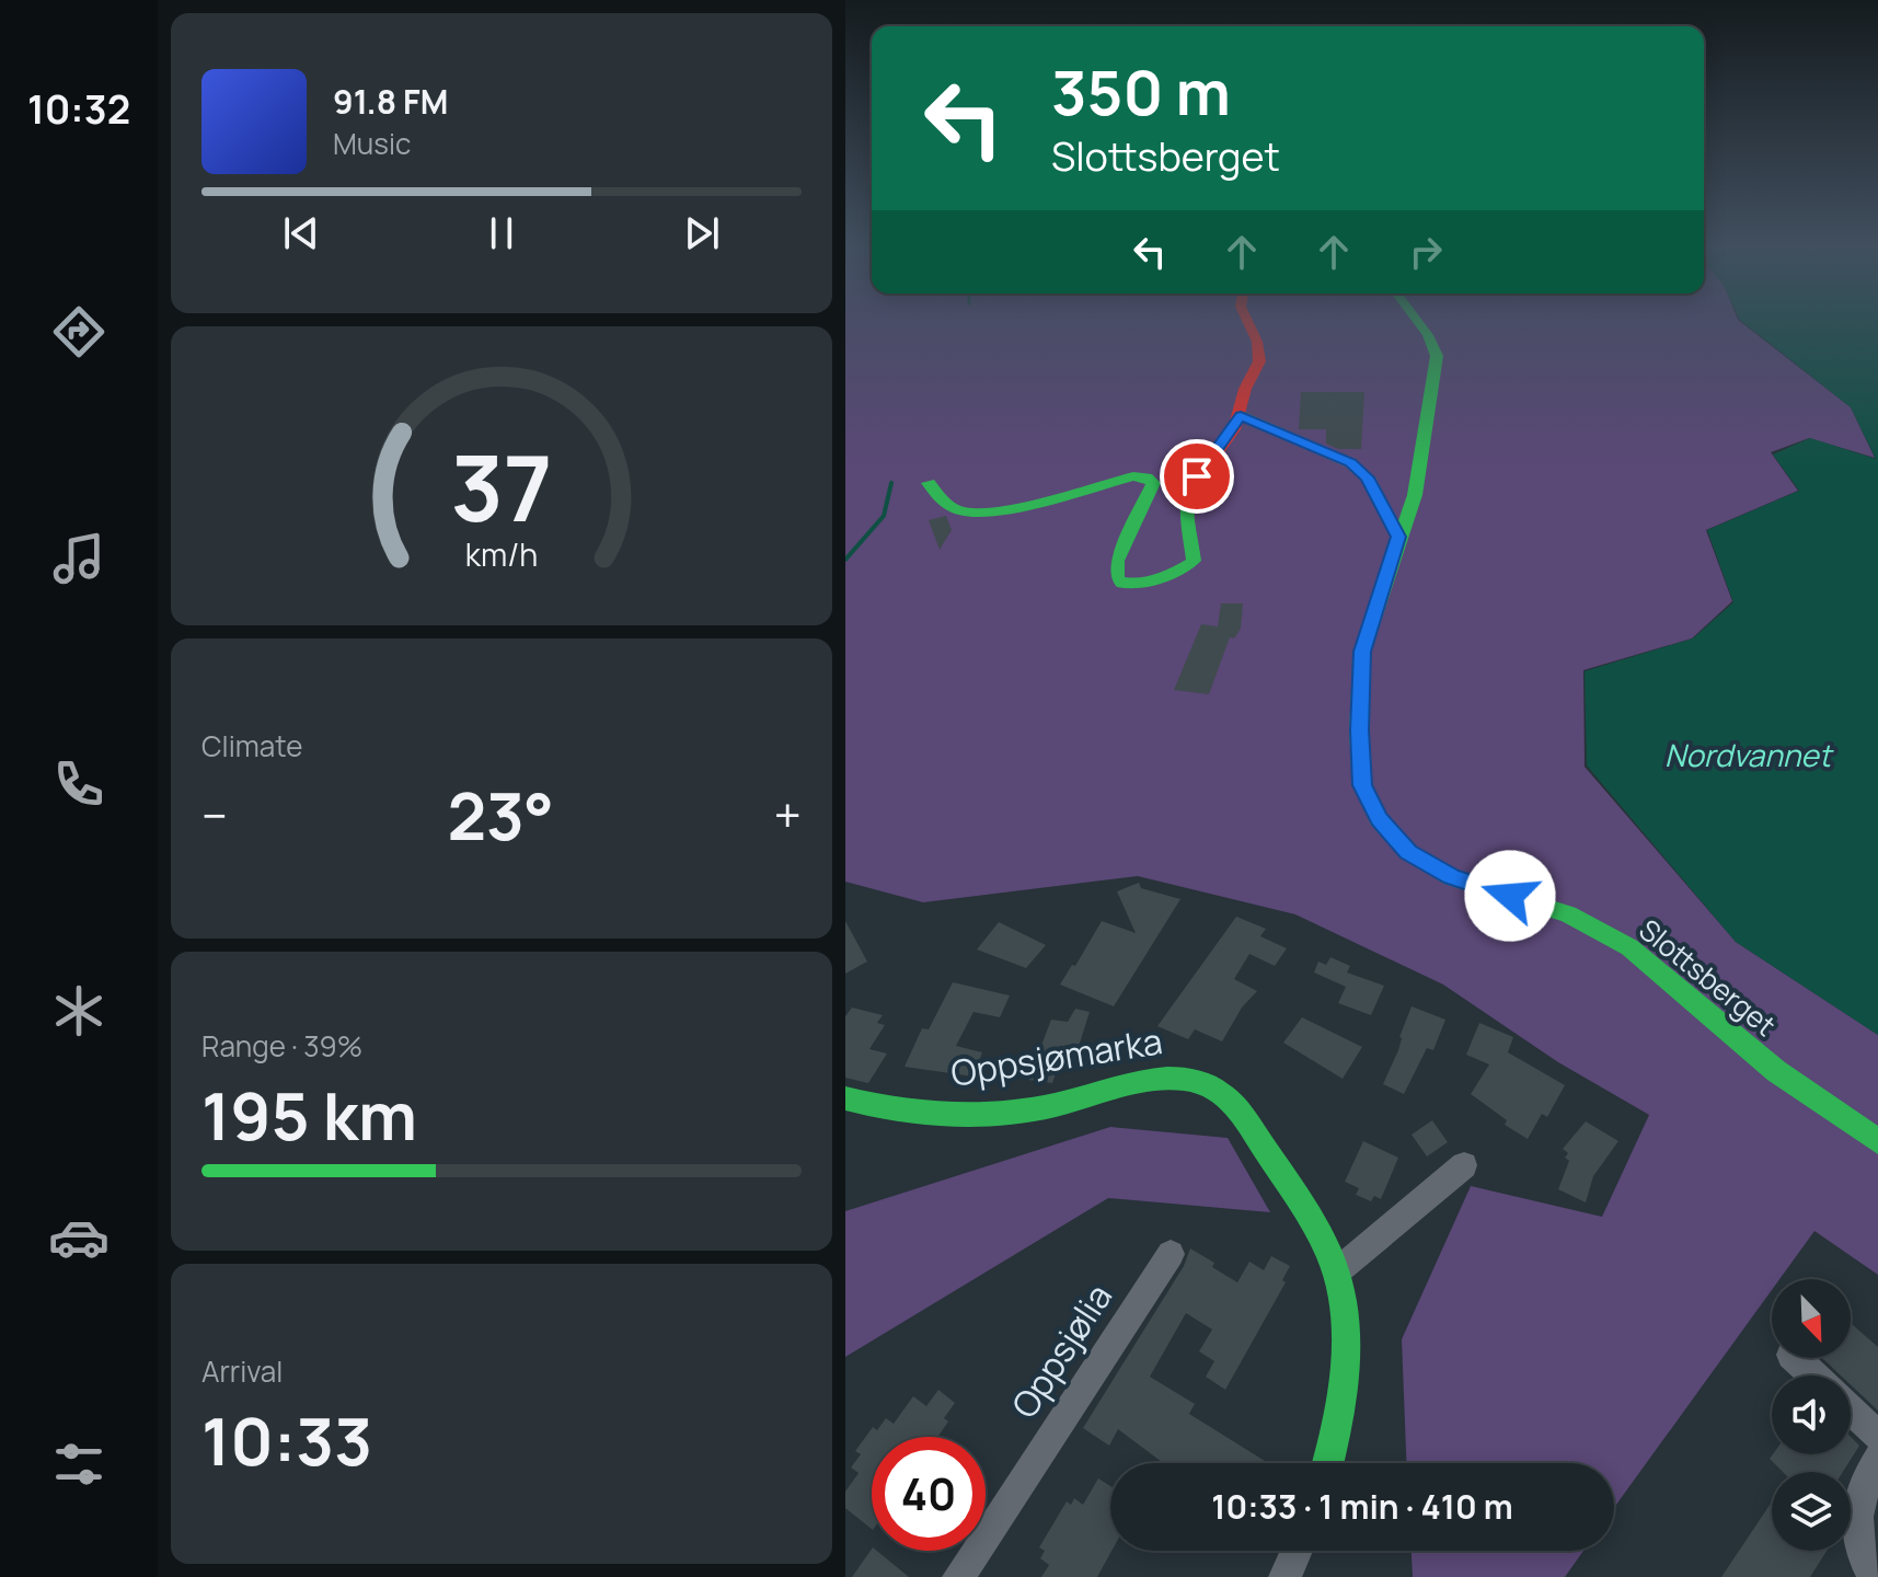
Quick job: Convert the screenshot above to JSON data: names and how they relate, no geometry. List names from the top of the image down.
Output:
{
  "streets": {
    "street": ["Slottsberget", "Oppsjømarka", "Oppsjølia"]
  },
  "water": ["Nordvannet"],
  "north": "bottom right",
  "page": {
    "tabs": "10:32",
    "turn": ["350 m", "Slottsberget"],
    "song": ["91.8 FM", "Music"],
    "tile": [
      "Climate",
      ["Range · 39%", "195 km"],
      ["Arrival", "10:33"]
    ],
    "heat": ["−", "23°", "+"],
    "limit": "40",
    "trip": "10:33 · 1 min · 410 m",
    "gauge": ["37", "km/h"]
  }
}
